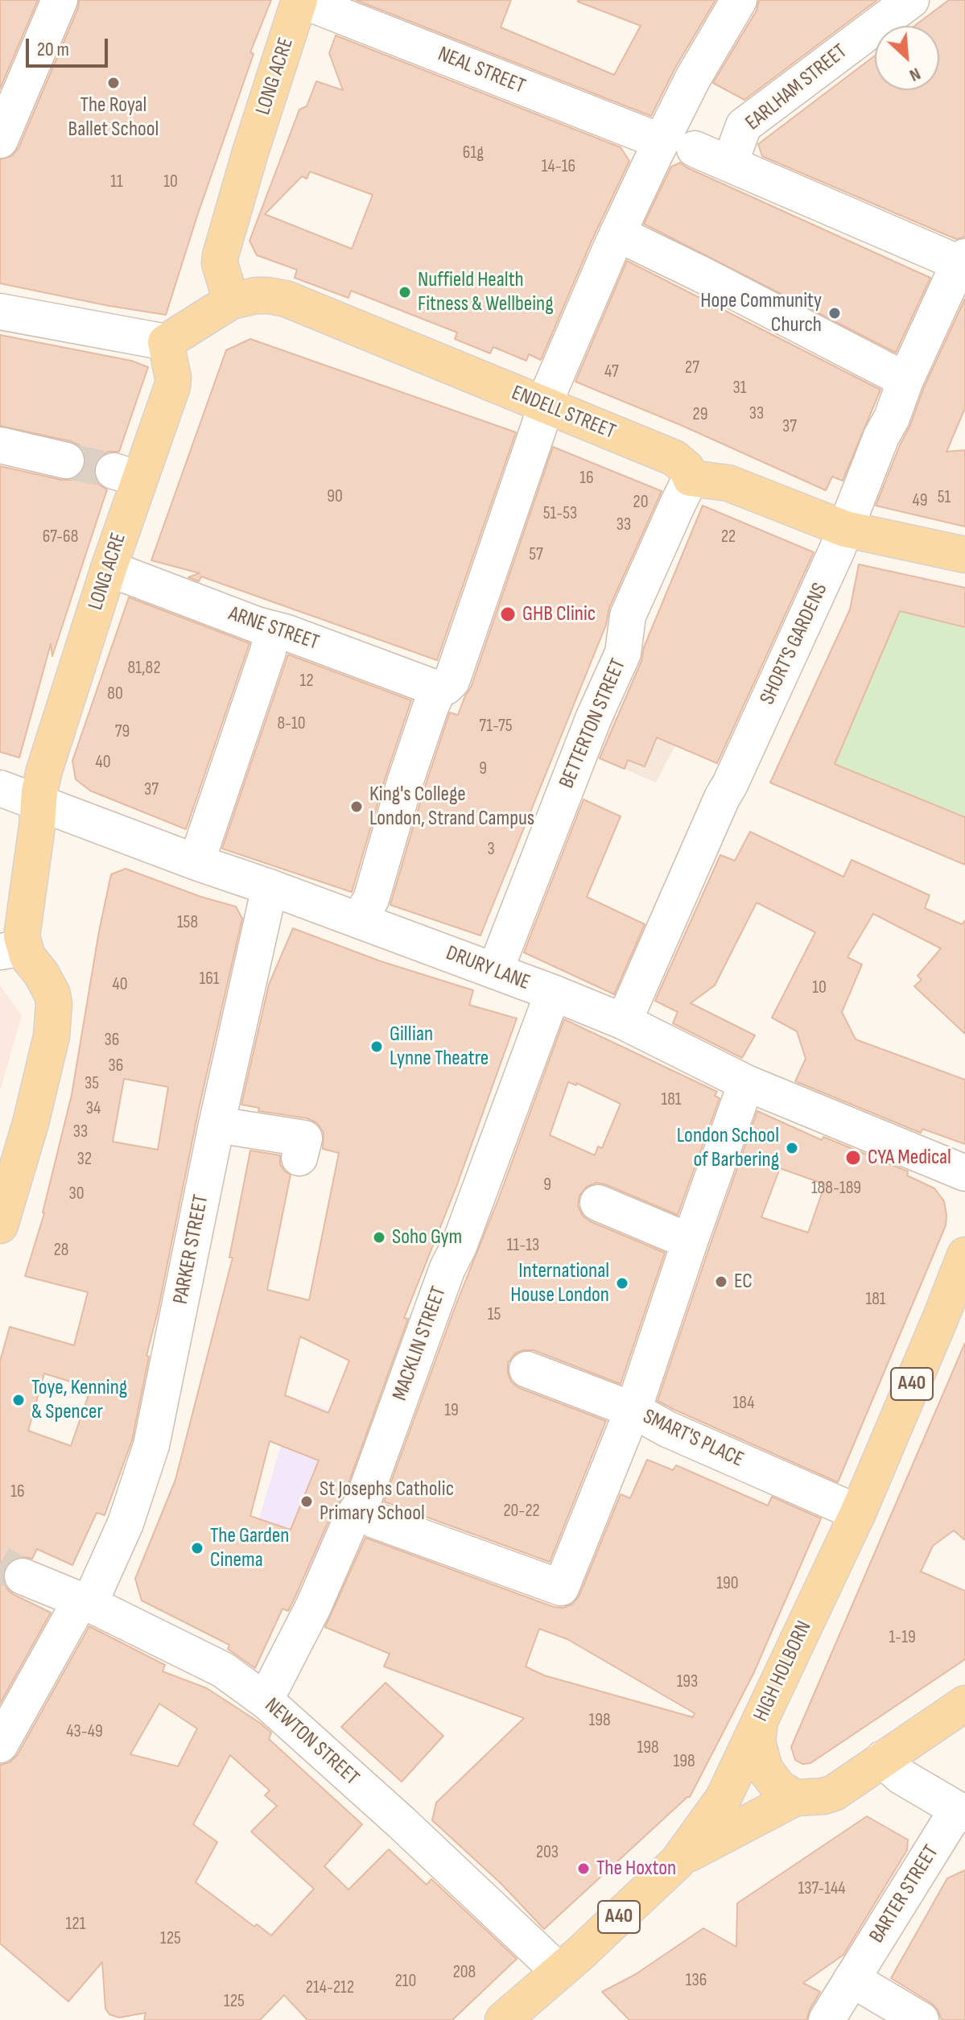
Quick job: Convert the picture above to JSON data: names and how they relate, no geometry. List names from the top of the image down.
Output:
{
  "streets": {
    "main road": [
      "LONG ACRE",
      "ENDELL STREET",
      "A40",
      "HIGH HOLBORN"
    ],
    "street": [
      "NEAL STREET",
      "EARLHAM STREET",
      "ARNE STREET",
      "SHORT'S GARDENS",
      "BETTERTON STREET",
      "DRURY LANE",
      "PARKER STREET",
      "MACKLIN STREET",
      "SMART'S PLACE",
      "NEWTON STREET",
      "BARTER STREET"
    ]
  },
  "crossings": [
    ["NEAL STREET", "LONG ACRE"],
    ["NEAL STREET", "EARLHAM STREET"],
    ["NEAL STREET", "SHORT'S GARDENS"],
    ["LONG ACRE", "ENDELL STREET"],
    ["LONG ACRE", "ARNE STREET"],
    ["LONG ACRE", "DRURY LANE"],
    ["ENDELL STREET", "BETTERTON STREET"],
    ["SHORT'S GARDENS", "DRURY LANE"],
    ["BETTERTON STREET", "DRURY LANE"],
    ["DRURY LANE", "PARKER STREET"],
    ["DRURY LANE", "MACKLIN STREET"],
    ["PARKER STREET", "NEWTON STREET"],
    ["SMART'S PLACE", "HIGH HOLBORN"],
    ["HIGH HOLBORN", "NEWTON STREET"]
  ],
  "places": [
    "The Royal Ballet School",
    "Nuffield Health Fitness & Wellbeing",
    "Hope Community Church",
    "GHB Clinic",
    "King's College London, Strand Campus",
    "Gillian Lynne Theatre",
    "London School of Barbering",
    "CYA Medical",
    "Soho Gym",
    "EC",
    "International House London",
    "Toye, Kenning & Spencer",
    "St Josephs Catholic Primary School",
    "The Garden Cinema",
    "The Hoxton"
  ],
  "house_numbers": [
    "61g",
    "14-16",
    "11",
    "10",
    "27",
    "47",
    "31",
    "33",
    "29",
    "37",
    "16",
    "90",
    "51",
    "49",
    "20",
    "51-53",
    "33",
    "67-68",
    "22",
    "57",
    "81,82",
    "12",
    "80",
    "8-10",
    "71-75",
    "79",
    "40",
    "9",
    "37",
    "3",
    "158",
    "161",
    "40",
    "10",
    "36",
    "36",
    "35",
    "181",
    "34",
    "33",
    "32",
    "9",
    "188-189",
    "30",
    "11-13",
    "28",
    "181",
    "15",
    "184",
    "19",
    "16",
    "20-22",
    "190",
    "1-19",
    "193",
    "198",
    "43-49",
    "198",
    "198",
    "203",
    "137-144",
    "121",
    "125",
    "208",
    "136",
    "210",
    "214-212",
    "125"
  ],
  "scale_bar": "20 m",
  "north": "bottom right"
}
